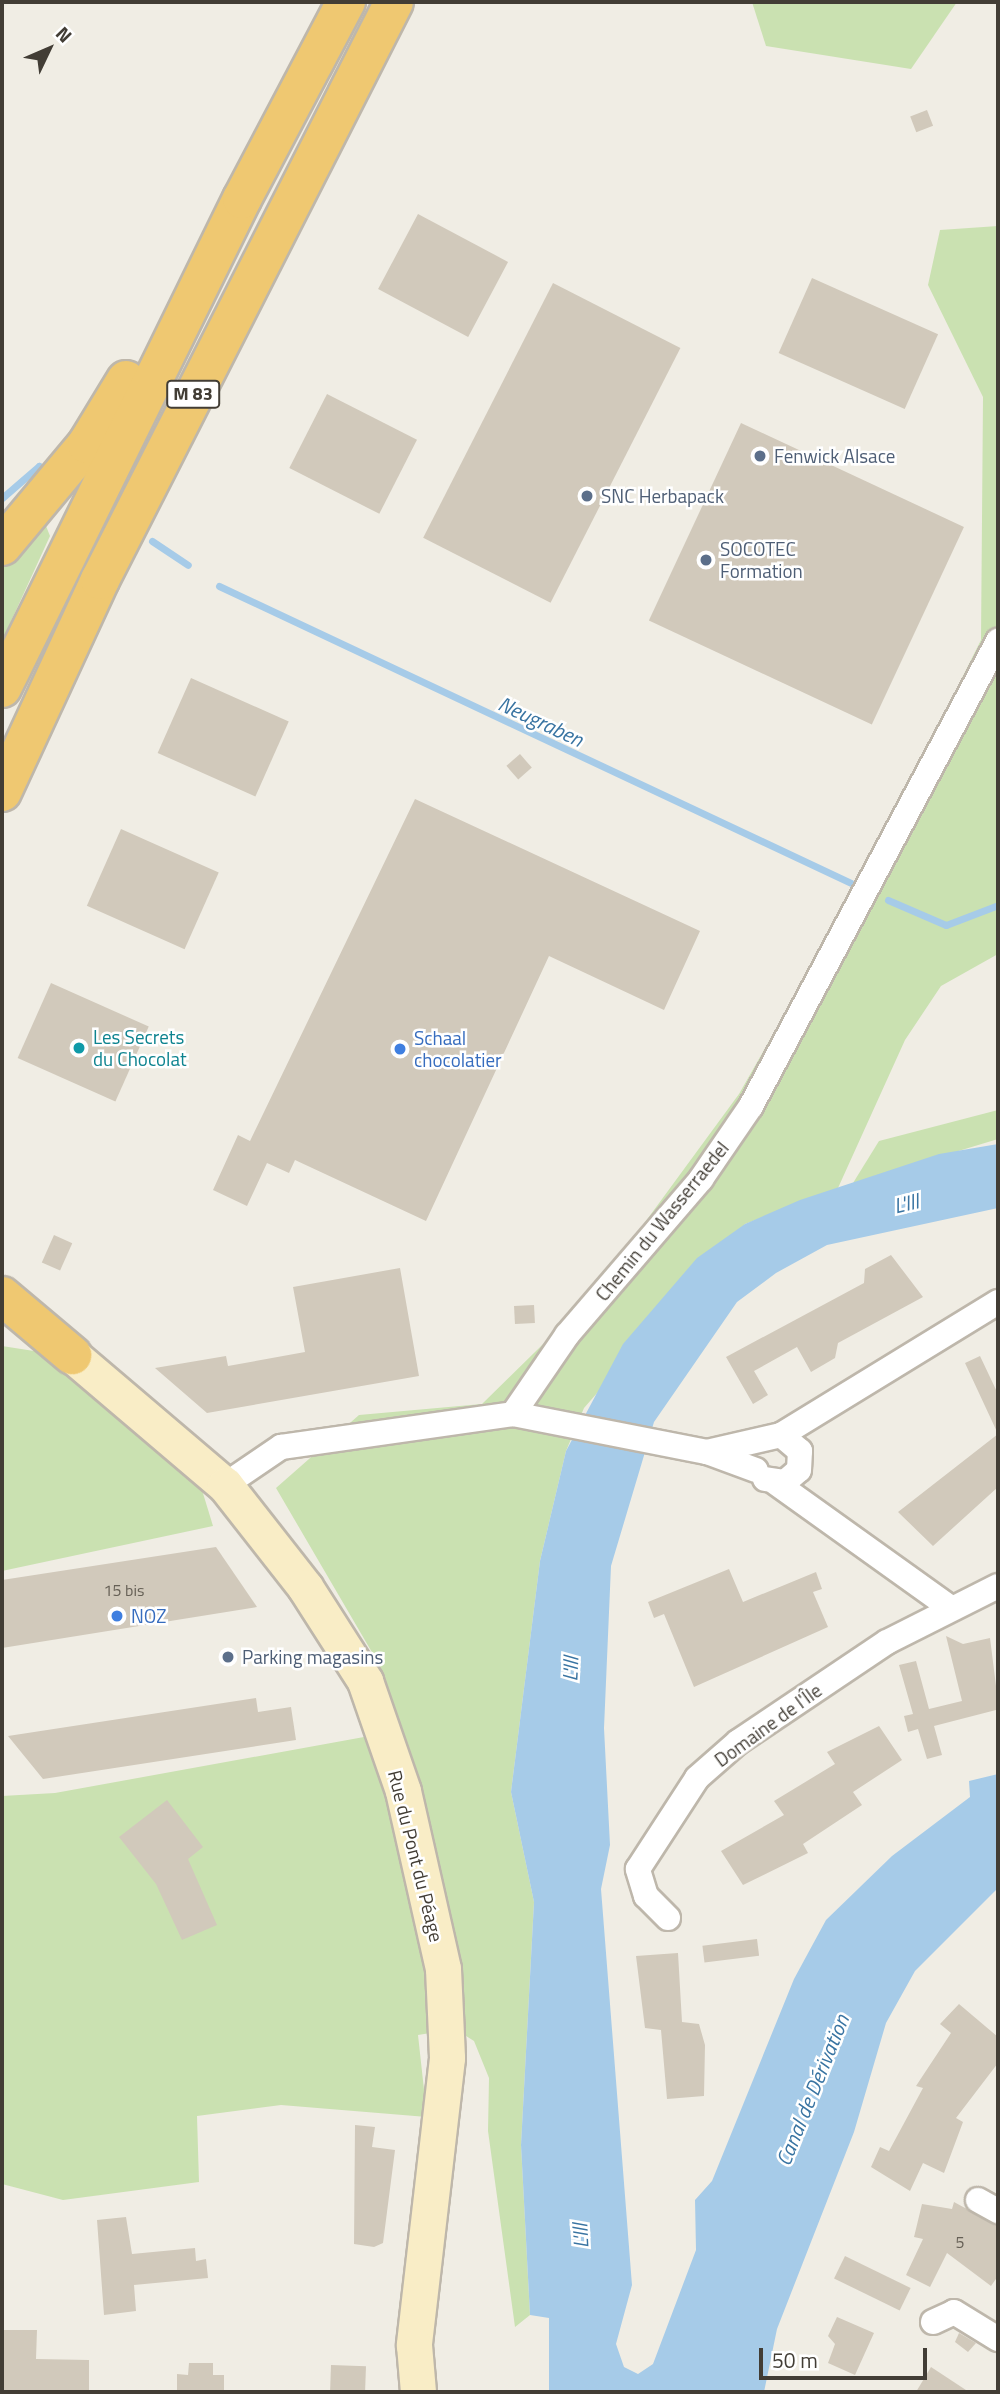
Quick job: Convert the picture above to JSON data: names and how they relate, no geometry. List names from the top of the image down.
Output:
{
  "streets": {
    "highway": ["M 83"],
    "street": ["Chemin du Wasserraedel", "Domaine de l'Île", "Rue du Pont du Péage"]
  },
  "water": ["Neugraben", "L'Ill", "Canal de Dérivation"],
  "places": [
    "Fenwick Alsace",
    "SNC Herbapack",
    "SOCOTEC Formation",
    "Les Secrets du Chocolat",
    "Schaal chocolatier",
    "NOZ",
    "Parking magasins"
  ],
  "house_numbers": ["15 bis", "5"],
  "scale_bar": "50 m",
  "north": "top right"
}
